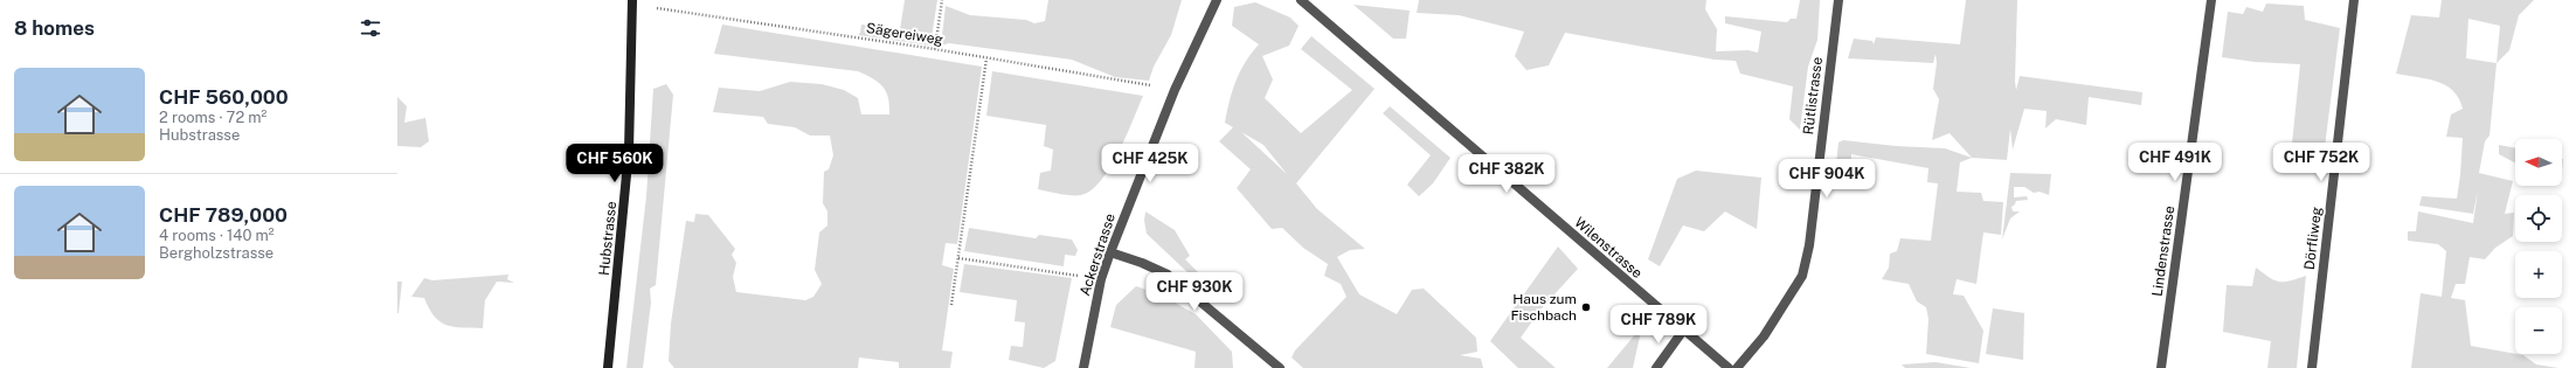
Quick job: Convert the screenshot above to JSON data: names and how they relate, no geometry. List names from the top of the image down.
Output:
{
  "streets": {
    "street": [
      "Rütlistrasse",
      "Hubstrasse",
      "Dörfliweg",
      "Wilenstrasse",
      "Lindenstrasse",
      "Ackerstrasse"
    ],
    "path": ["Sägereiweg"]
  },
  "places": ["Haus zum Fischbach"],
  "north": "left",
  "page": {
    "heading": "8 homes",
    "list": [
      {
        "name": "CHF 560,000",
        "note": "2 rooms · 72 m² · Hubstrasse"
      },
      {
        "name": "CHF 789,000",
        "note": "4 rooms · 140 m² · Bergholzstrasse"
      }
    ],
    "map_buttons": ["+", "−"],
    "price": [
      "CHF 491K",
      "CHF 752K",
      "CHF 560K",
      "CHF 425K",
      "CHF 382K",
      "CHF 904K",
      "CHF 930K",
      "CHF 789K"
    ]
  }
}
